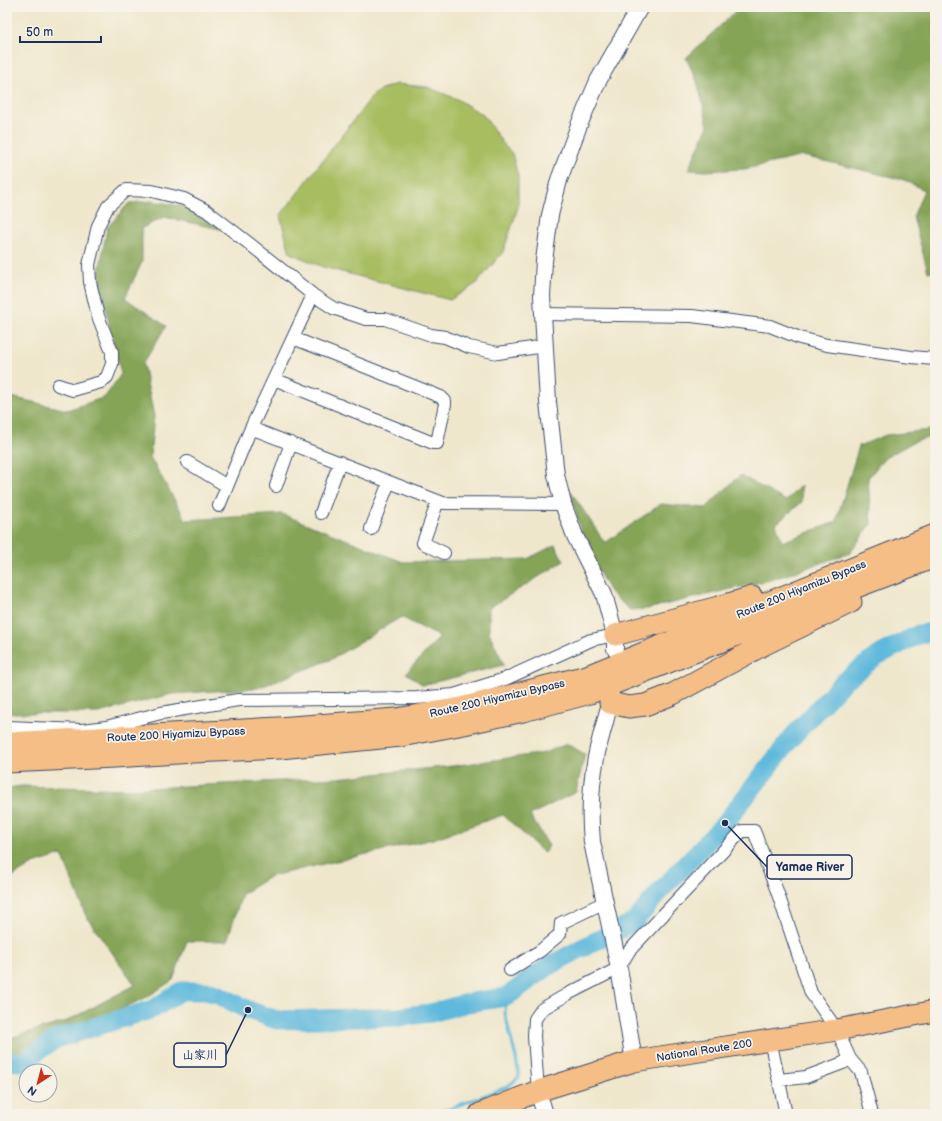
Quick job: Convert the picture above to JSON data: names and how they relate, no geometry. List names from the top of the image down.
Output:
{
  "streets": {
    "highway": ["Route 200 Hiyamizu Bypass", "National Route 200"]
  },
  "places": ["Yamae River", "山家川"],
  "scale_bar": "50 m",
  "north": "bottom left"
}
